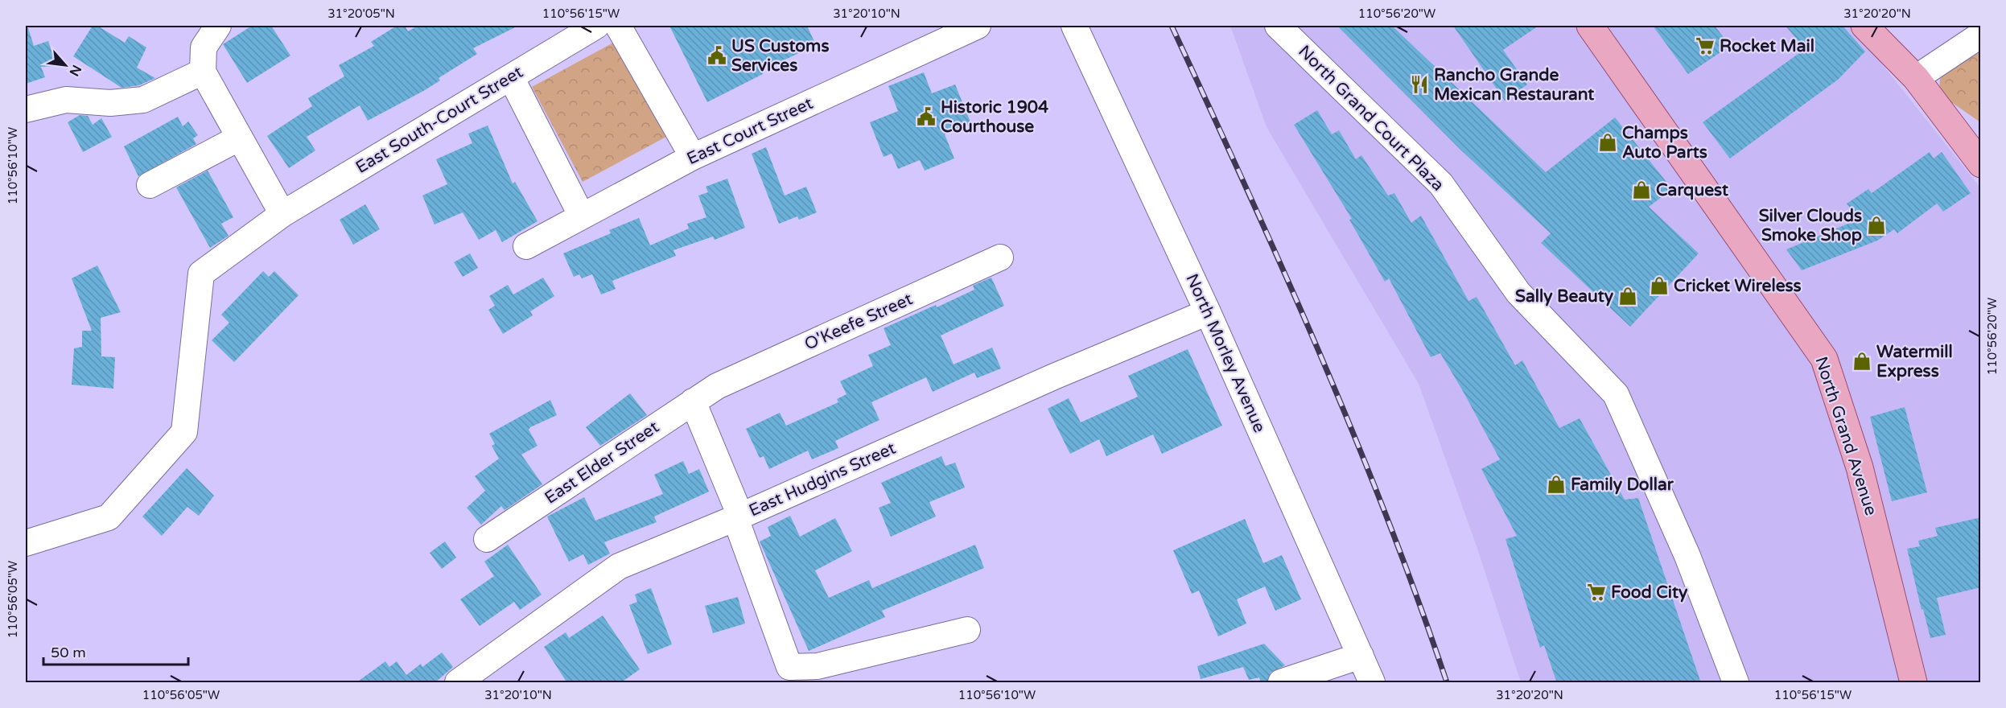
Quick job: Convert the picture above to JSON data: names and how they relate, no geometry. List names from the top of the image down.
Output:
{
  "streets": {
    "main road": ["North Grand Avenue"],
    "street": [
      "North Grand Court Plaza",
      "East South-Court Street",
      "East Court Street",
      "O'Keefe Street",
      "North Morley Avenue",
      "East Elder Street",
      "East Hudgins Street"
    ]
  },
  "crossings": [
    ["O'Keefe Street", "East Elder Street"],
    ["North Morley Avenue", "East Hudgins Street"]
  ],
  "places": {
    "supermarket": ["Rocket Mail", "Food City"],
    "public building": ["US Customs Services", "Historic 1904 Courthouse"],
    "restaurant": ["Rancho Grande Mexican Restaurant"],
    "shop": [
      "Champs Auto Parts",
      "Carquest",
      "Silver Clouds Smoke Shop",
      "Cricket Wireless",
      "Sally Beauty",
      "Watermill Express",
      "Family Dollar"
    ]
  },
  "scale_bar": "50 m",
  "north": "bottom right",
  "coordinates": [
    "31°20'05\"N",
    "110°56'15\"W",
    "31°20'10\"N",
    "110°56'20\"W",
    "31°20'20\"N",
    "110°56'10\"W",
    "110°56'05\"W"
  ]
}
